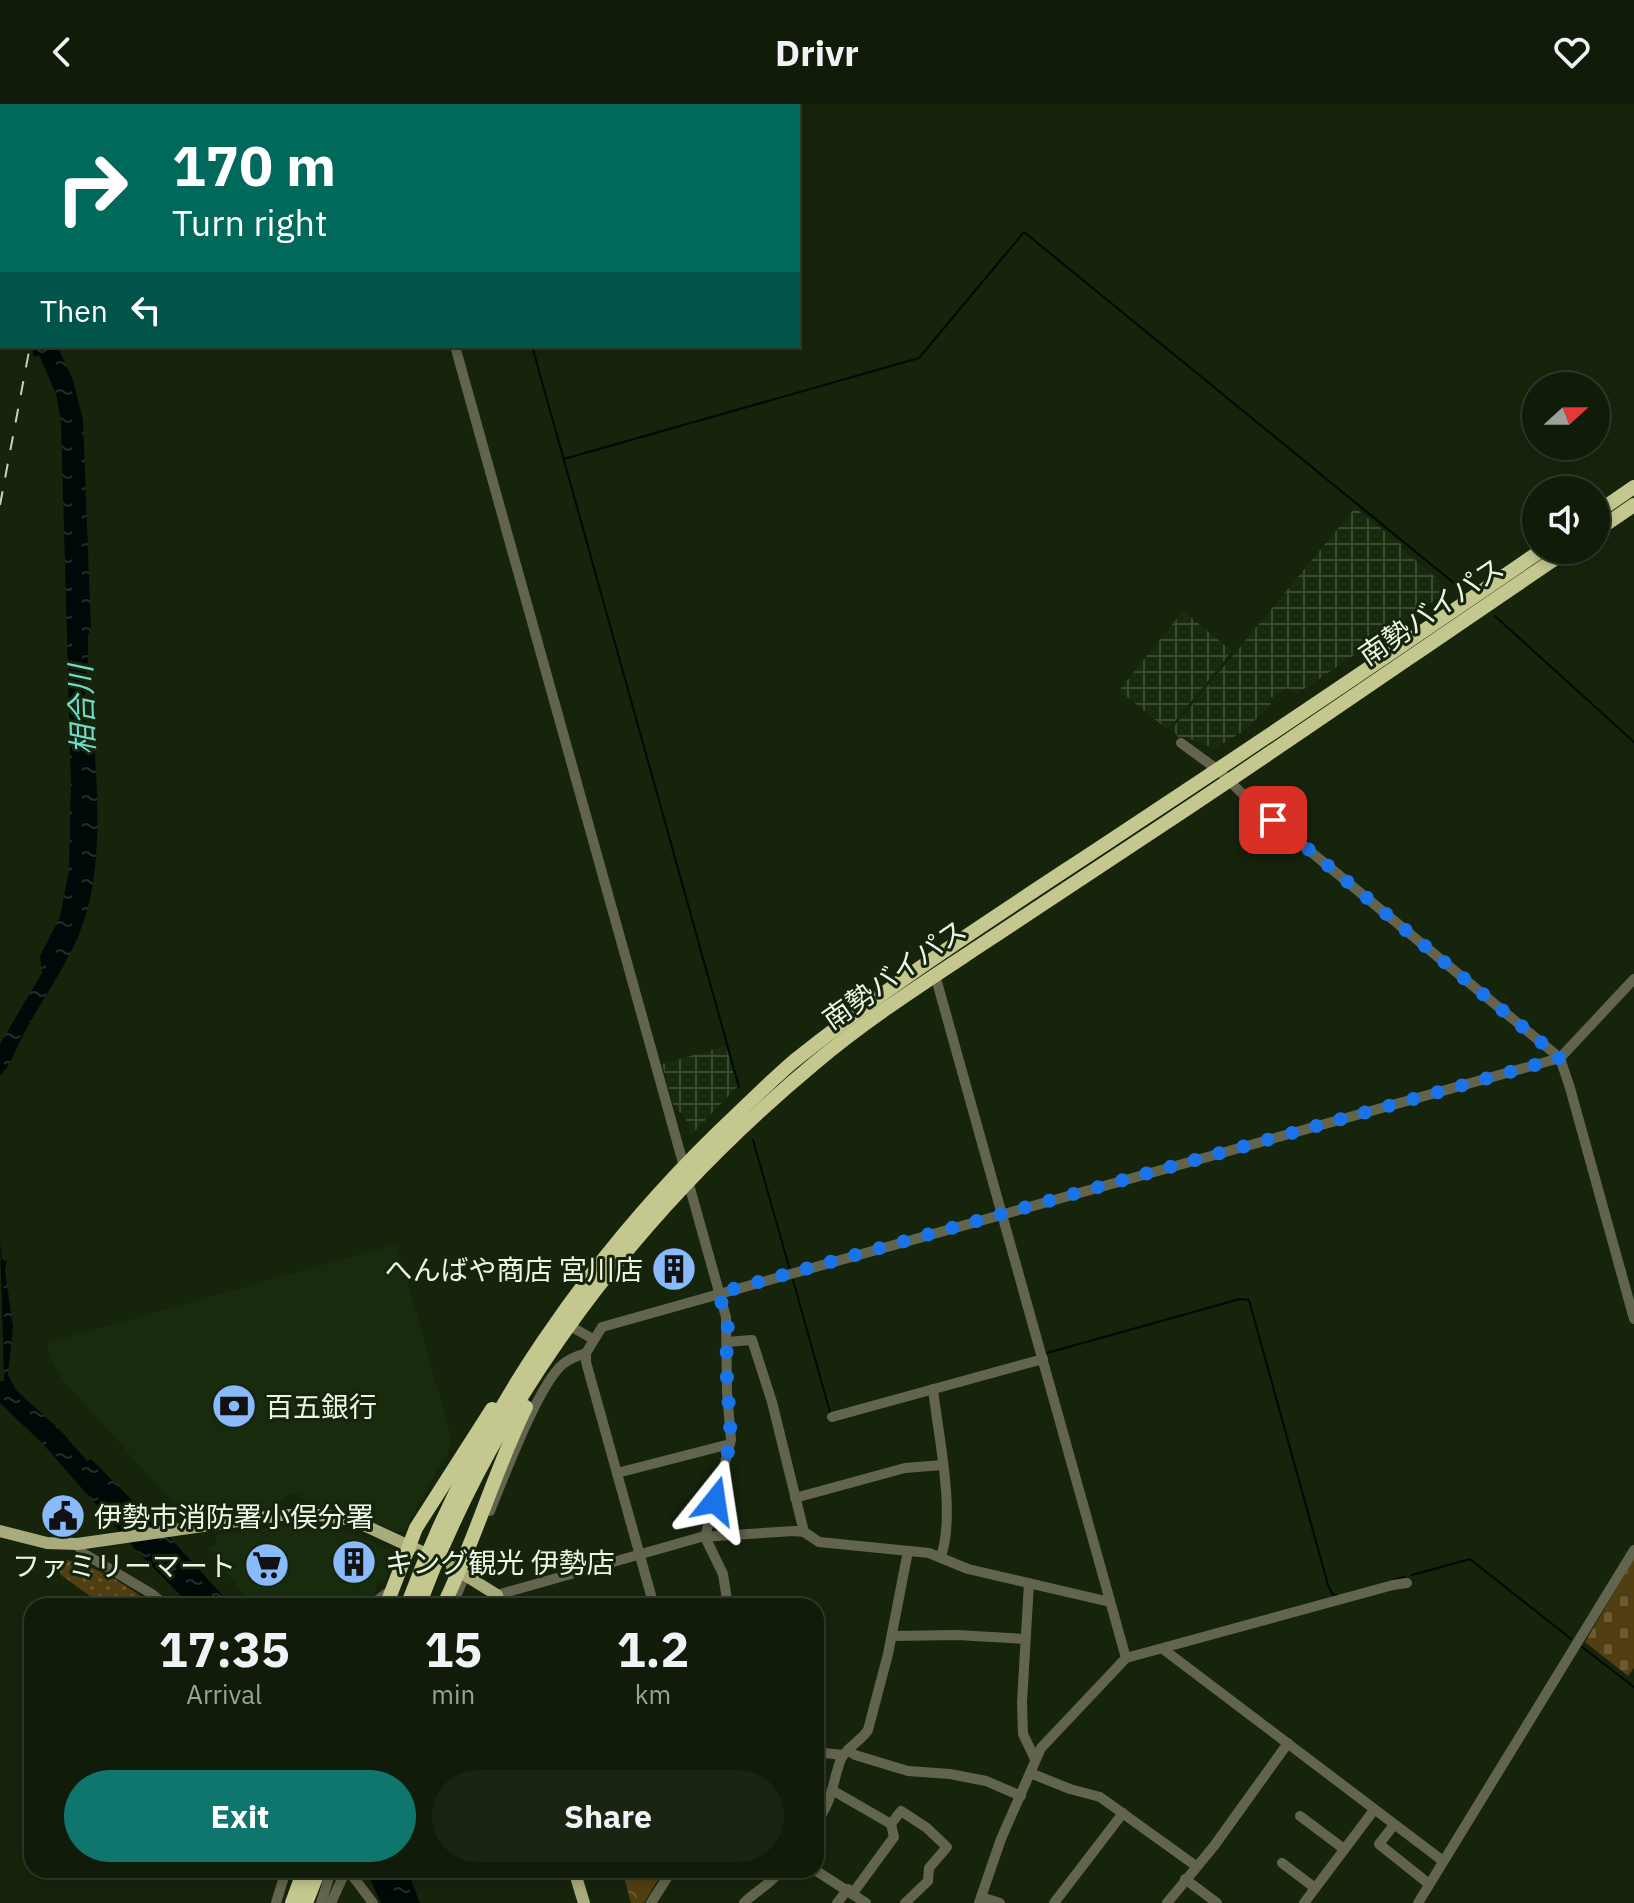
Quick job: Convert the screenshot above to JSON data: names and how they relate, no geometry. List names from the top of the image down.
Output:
{
  "streets": {
    "highway": ["南勢バイパス"]
  },
  "water": ["相合川"],
  "places": {
    "building": ["へんばや商店 宮川店", "キング観光 伊勢店"],
    "bank": ["百五銀行"],
    "public building": ["伊勢市消防署小俣分署"],
    "supermarket": ["ファミリーマート"]
  },
  "north": "right",
  "page": {
    "header": "Drivr",
    "turn": ["170 m", "Turn right"],
    "then": "Then",
    "eta": [
      "17:35",
      "Arrival",
      "15",
      "min",
      "1.2",
      "km"
    ],
    "buttons": ["Exit", "Share"]
  }
}
